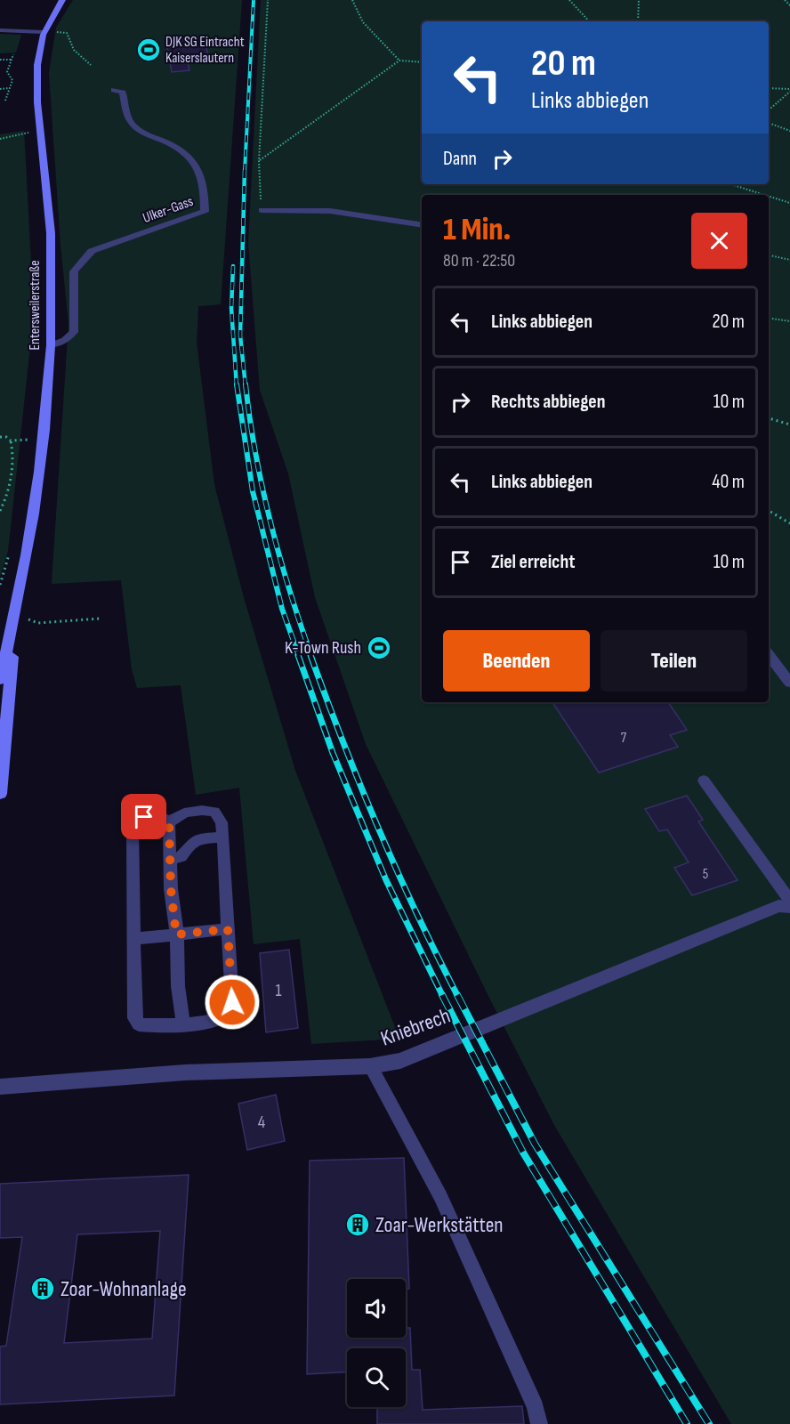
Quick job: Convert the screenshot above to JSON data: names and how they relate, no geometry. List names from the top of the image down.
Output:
{
  "streets": {
    "main road": ["Entersweilerstraße"],
    "street": ["Ulker-Gass", "Kniebrech"]
  },
  "crossings": [
    ["Ulker-Gass", "Entersweilerstraße"]
  ],
  "places": {
    "sports": ["DJK SG Eintracht Kaiserslautern", "K-Town Rush"],
    "building": ["Zoar-Werkstätten", "Zoar-Wohnanlage"]
  },
  "house_numbers": [
    "7",
    "5",
    "1",
    "4"
  ],
  "page": {
    "turn": ["20 m", "Links abbiegen"],
    "then": "Dann",
    "heading": ["1 Min.", "80 m · 22:50"],
    "list": [
      {
        "name": "Links abbiegen",
        "value": "20 m"
      },
      {
        "name": "Rechts abbiegen",
        "value": "10 m"
      },
      {
        "name": "Links abbiegen",
        "value": "40 m"
      },
      {
        "name": "Ziel erreicht",
        "value": "10 m"
      }
    ],
    "buttons": ["Beenden", "Teilen"]
  }
}
